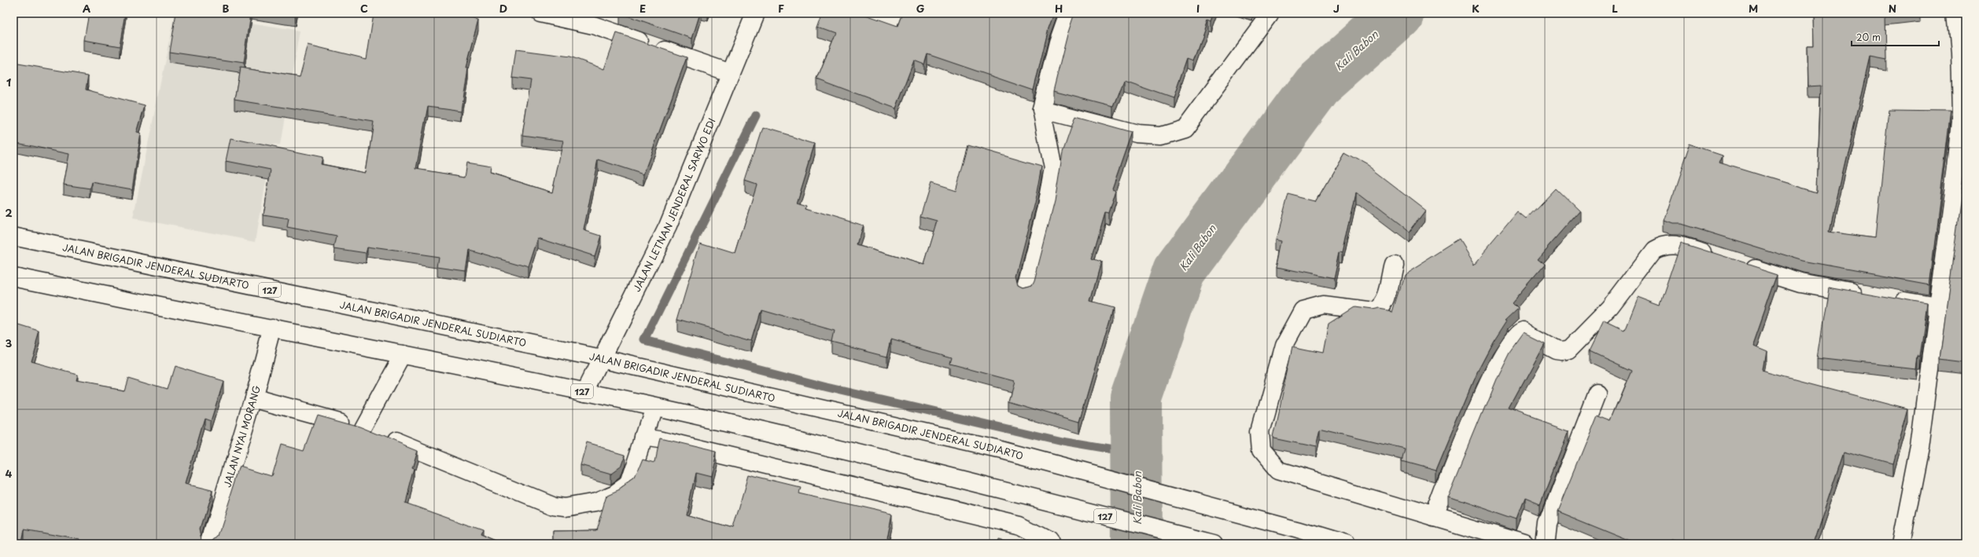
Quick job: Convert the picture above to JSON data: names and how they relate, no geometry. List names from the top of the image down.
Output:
{
  "streets": {
    "street": [
      "JALAN LETNAN JENDERAL SARWO EDI",
      "JALAN BRIGADIR JENDERAL SUDIARTO",
      "127",
      "JALAN NYAI MORANG"
    ]
  },
  "crossings": [
    ["JALAN LETNAN JENDERAL SARWO EDI", "JALAN BRIGADIR JENDERAL SUDIARTO"],
    ["JALAN LETNAN JENDERAL SARWO EDI", "127"],
    ["127", "JALAN NYAI MORANG"]
  ],
  "water": ["Kali Babon"],
  "scale_bar": "20 m",
  "grid": {
    "columns": [
      "A",
      "B",
      "C",
      "D",
      "E",
      "F",
      "G",
      "H",
      "I",
      "J",
      "K",
      "L",
      "M",
      "N"
    ],
    "rows": [
      "1",
      "2",
      "3",
      "4"
    ]
  }
}
